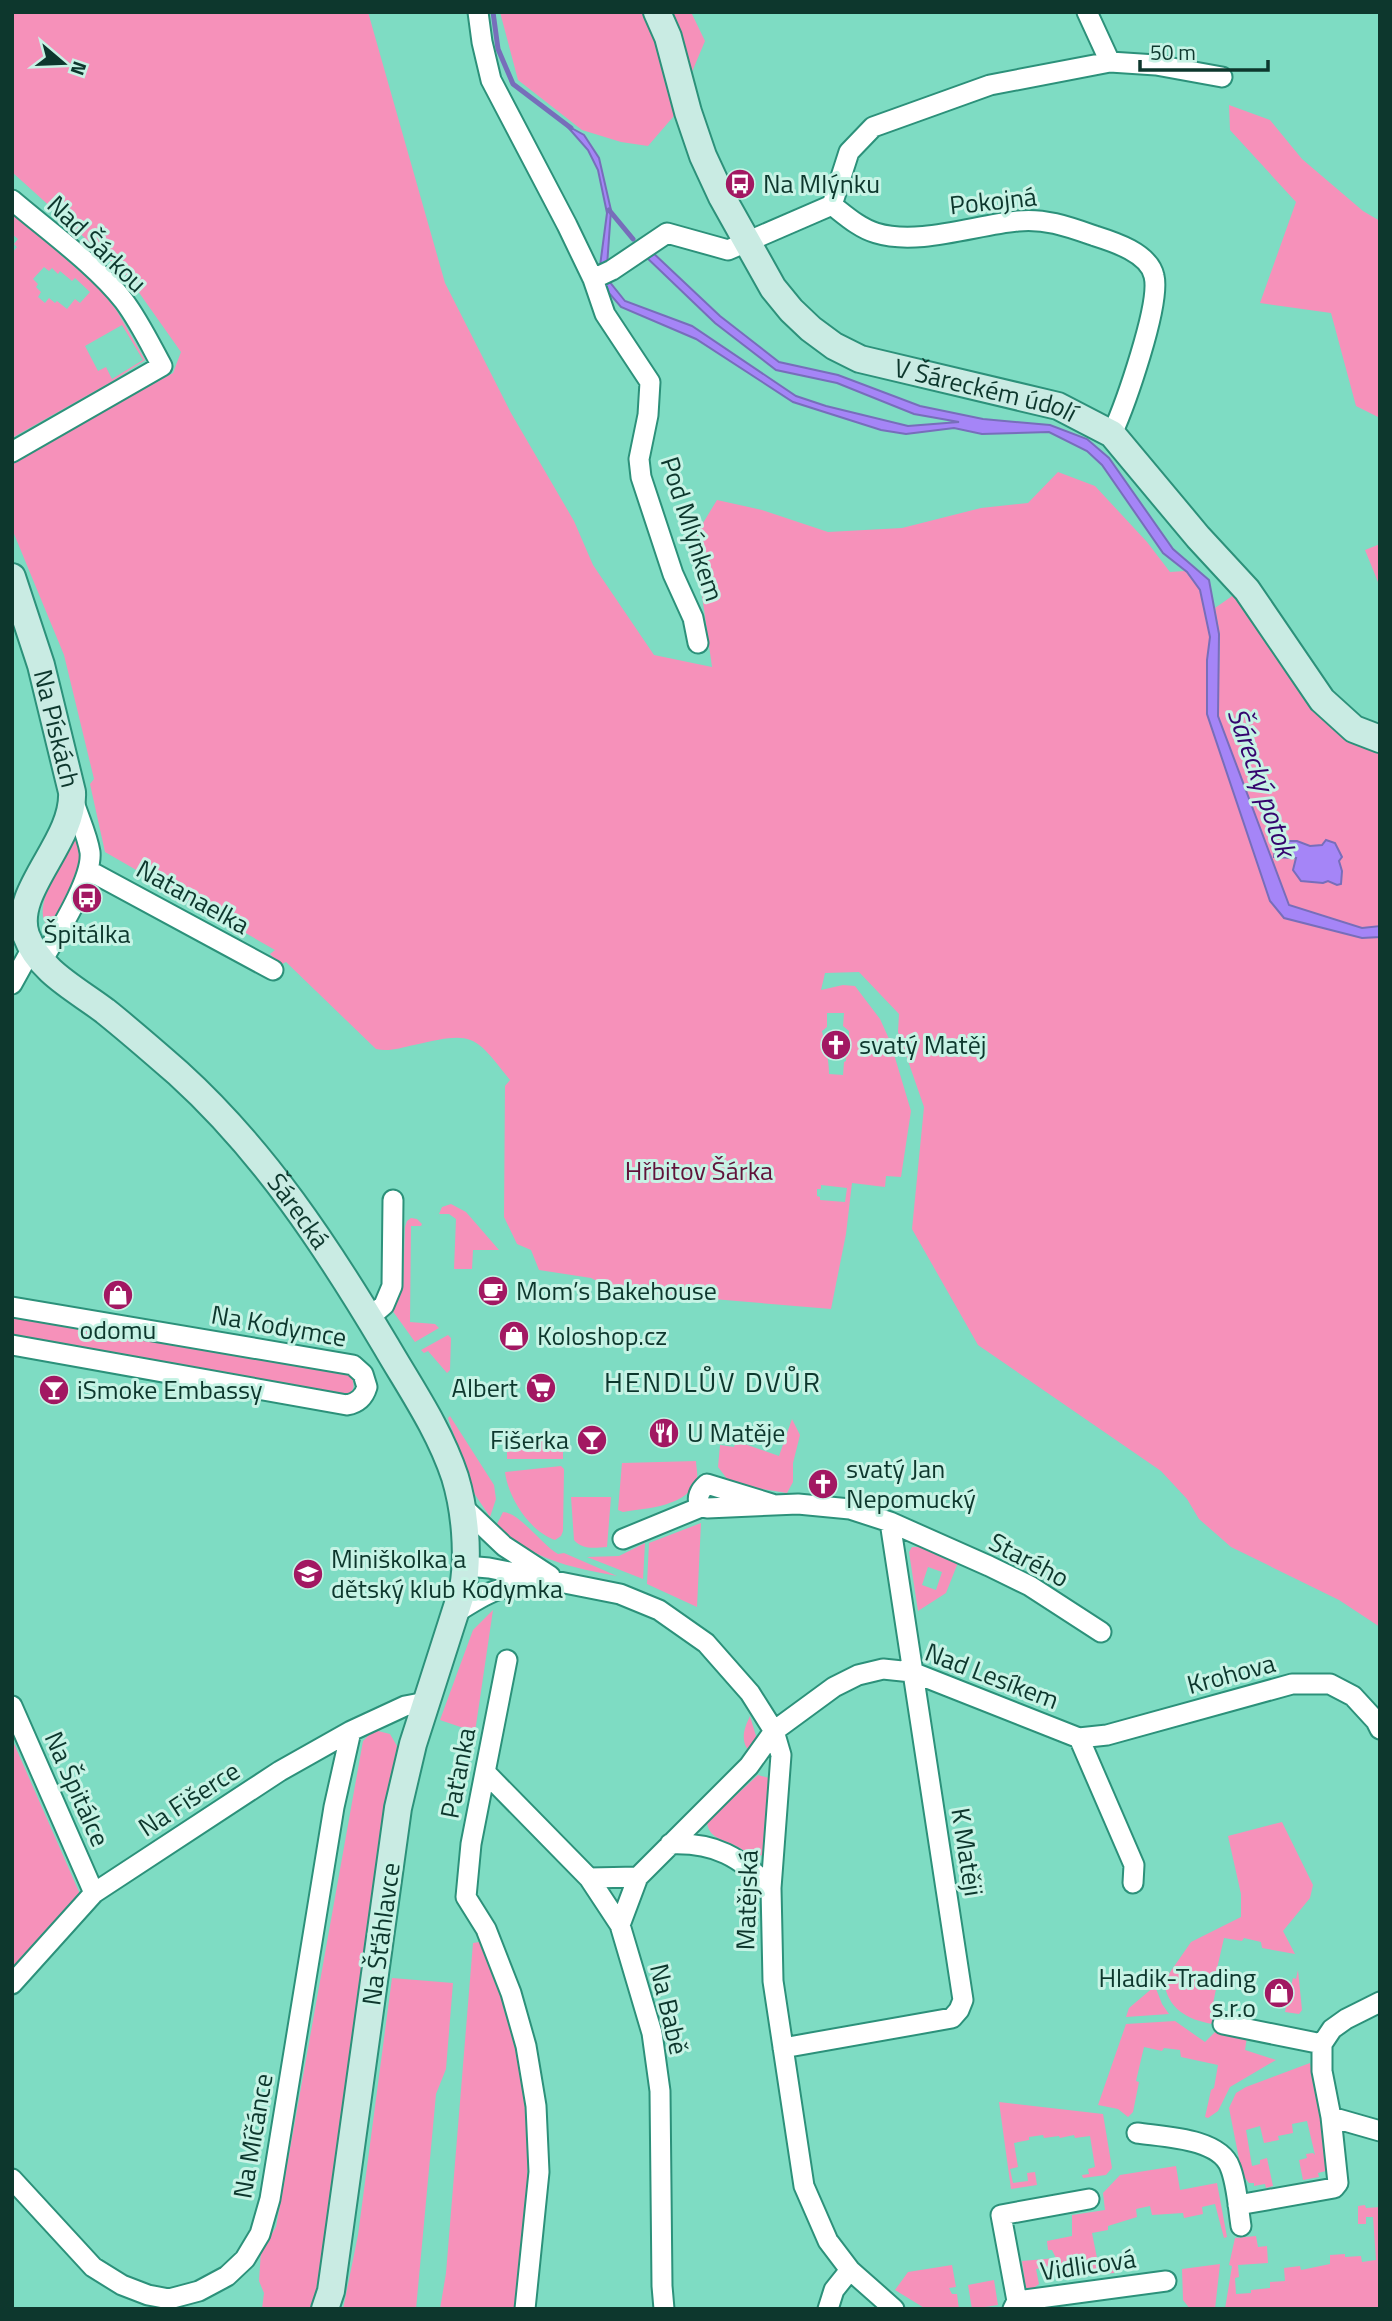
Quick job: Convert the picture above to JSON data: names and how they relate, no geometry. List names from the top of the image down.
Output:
{
  "streets": {
    "street": [
      "Pokojná",
      "Nad Šárkou",
      "V Šáreckém údolí",
      "Pod Mlýnkem",
      "Na Pískách",
      "Natanaelka",
      "Šárecká",
      "Na Kodymce",
      "Starého",
      "Krohova",
      "Nad Lesíkem",
      "Paťanka",
      "Na Špitálce",
      "Na Fišerce",
      "K Matěji",
      "Matějská",
      "Na Šťáhlavce",
      "Na Babě",
      "Na Míčánce",
      "Vidlicová"
    ]
  },
  "crossings": [
    ["Pokojná", "V Šáreckém údolí"],
    ["Na Pískách", "Natanaelka"],
    ["Na Pískách", "Šárecká"],
    ["Šárecká", "Matějská"],
    ["Šárecká", "Na Šťáhlavce"],
    ["Starého", "K Matěji"],
    ["Krohova", "Nad Lesíkem"],
    ["Nad Lesíkem", "K Matěji"],
    ["Nad Lesíkem", "Matějská"],
    ["Paťanka", "Na Babě"],
    ["Na Špitálce", "Na Fišerce"],
    ["Na Fišerce", "Na Šťáhlavce"],
    ["Na Fišerce", "Na Míčánce"],
    ["K Matěji", "Matějská"],
    ["Matějská", "Na Šťáhlavce"]
  ],
  "districts": ["HENDLŮV DVŮR"],
  "water": ["Šárecký potok"],
  "parks": ["Hřbitov Šárka"],
  "places": {
    "bus stop": ["Na Mlýnku", "Špitálka"],
    "church": ["svatý Matěj", "svatý Jan Nepomucký"],
    "cafe": ["Mom’s Bakehouse"],
    "shop": ["odomu", "Koloshop.cz", "Hladik-Trading s.r.o"],
    "supermarket": ["Albert"],
    "bar": ["iSmoke Embassy", "Fišerka"],
    "restaurant": ["U Matěje"],
    "school or university": ["Miniškolka a dětský klub Kodymka"]
  },
  "scale_bar": "50 m",
  "north": "right"
}
